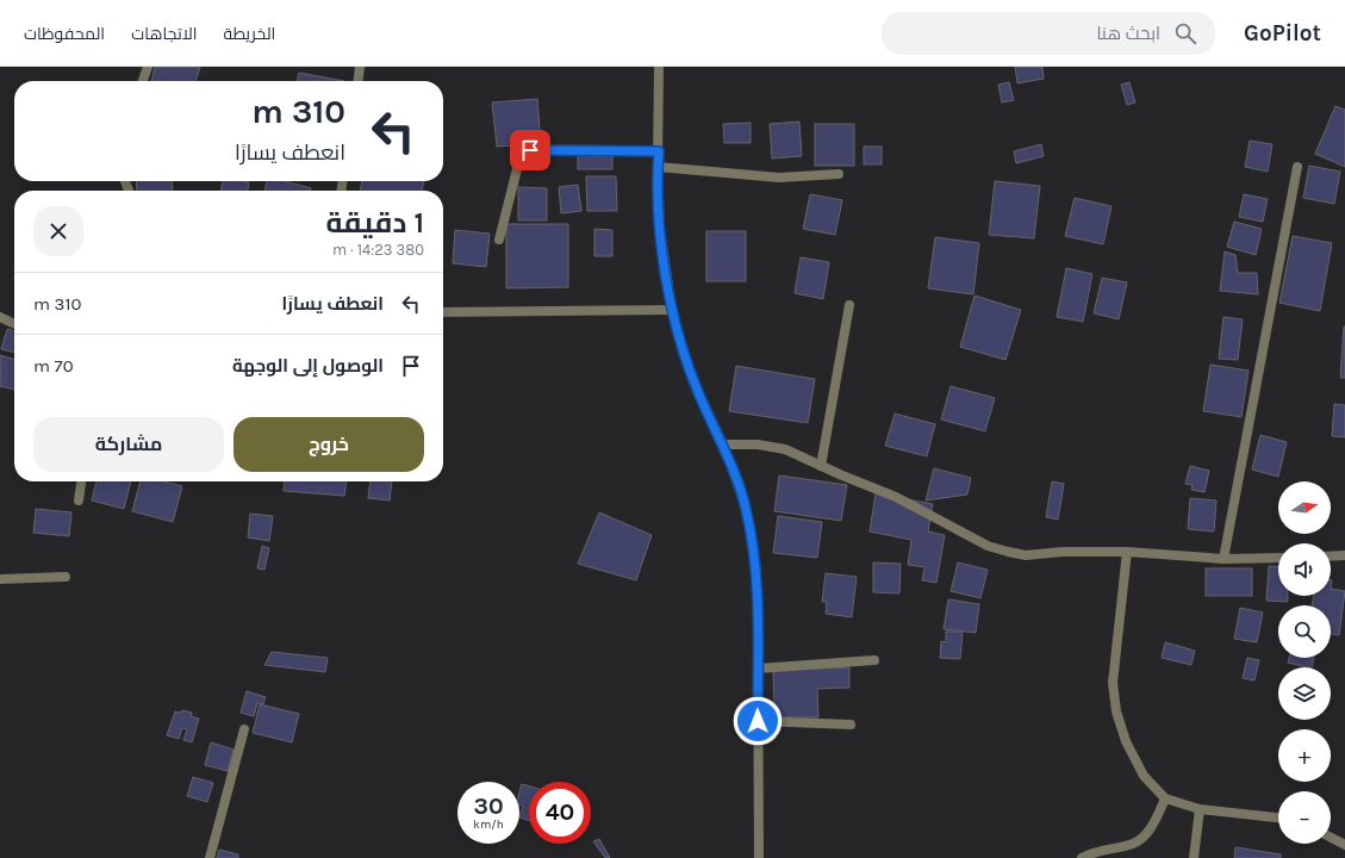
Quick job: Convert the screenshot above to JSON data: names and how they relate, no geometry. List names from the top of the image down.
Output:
{
  "north": "right",
  "page": {
    "header": "GoPilot",
    "search": "ابحث هنا",
    "nav": ["الخريطة", "الاتجاهات", "المحفوظات"],
    "turn": ["310 m", "انعطف يسارًا"],
    "heading": ["1 دقيقة", "380 m · 14:23"],
    "list": [
      {
        "name": "انعطف يسارًا",
        "value": "310 m"
      },
      {
        "name": "الوصول إلى الوجهة",
        "value": "70 m"
      }
    ],
    "buttons": ["خروج", "مشاركة"],
    "map_buttons": ["+", "−"],
    "speed": "30 km/h",
    "limit": "40"
  }
}
